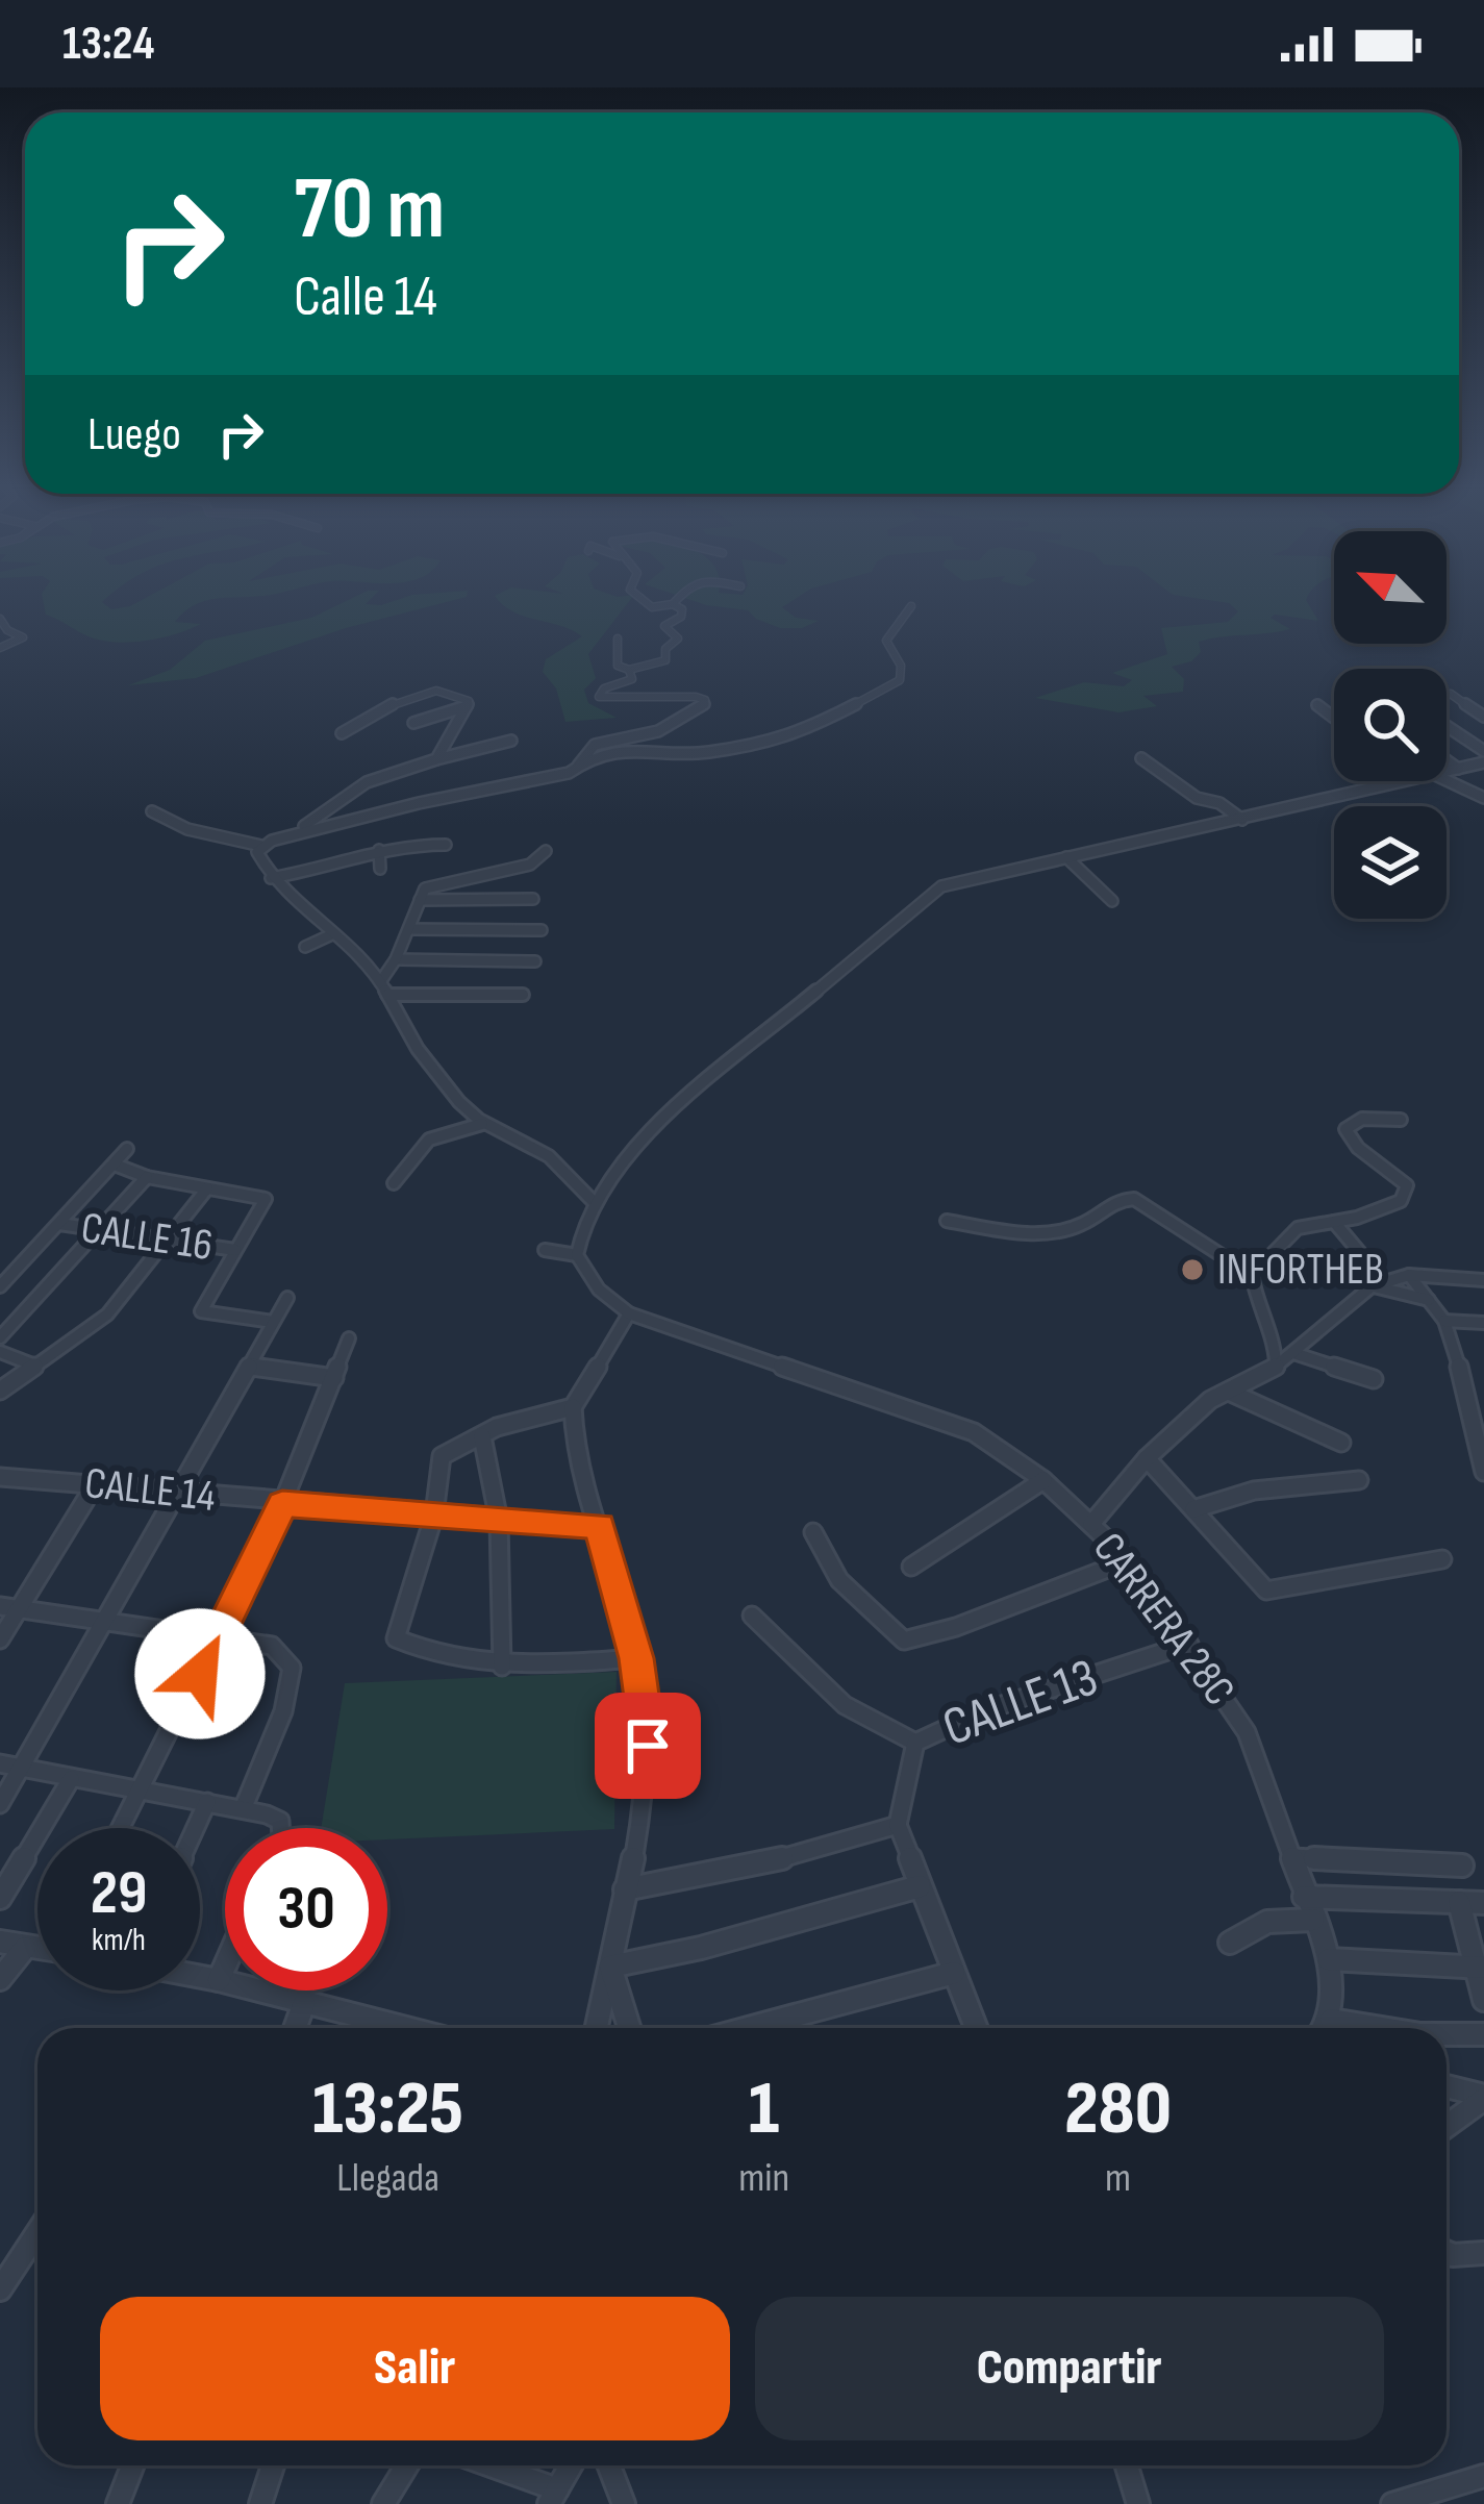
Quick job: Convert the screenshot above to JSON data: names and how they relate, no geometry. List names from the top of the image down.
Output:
{
  "streets": {
    "street": [
      "CALLE 16",
      "CALLE 14",
      "CARRERA 28C",
      "CALLE 13"
    ]
  },
  "crossings": [
    ["CARRERA 28C", "CALLE 13"]
  ],
  "places": ["INFORTHEB"],
  "north": "top left",
  "page": {
    "status": "13:24",
    "turn": ["70 m", "Calle 14"],
    "then": "Luego",
    "speed": "29 km/h",
    "limit": "30",
    "eta": [
      "13:25",
      "Llegada",
      "1",
      "min",
      "280",
      "m"
    ],
    "buttons": ["Salir", "Compartir"]
  }
}
